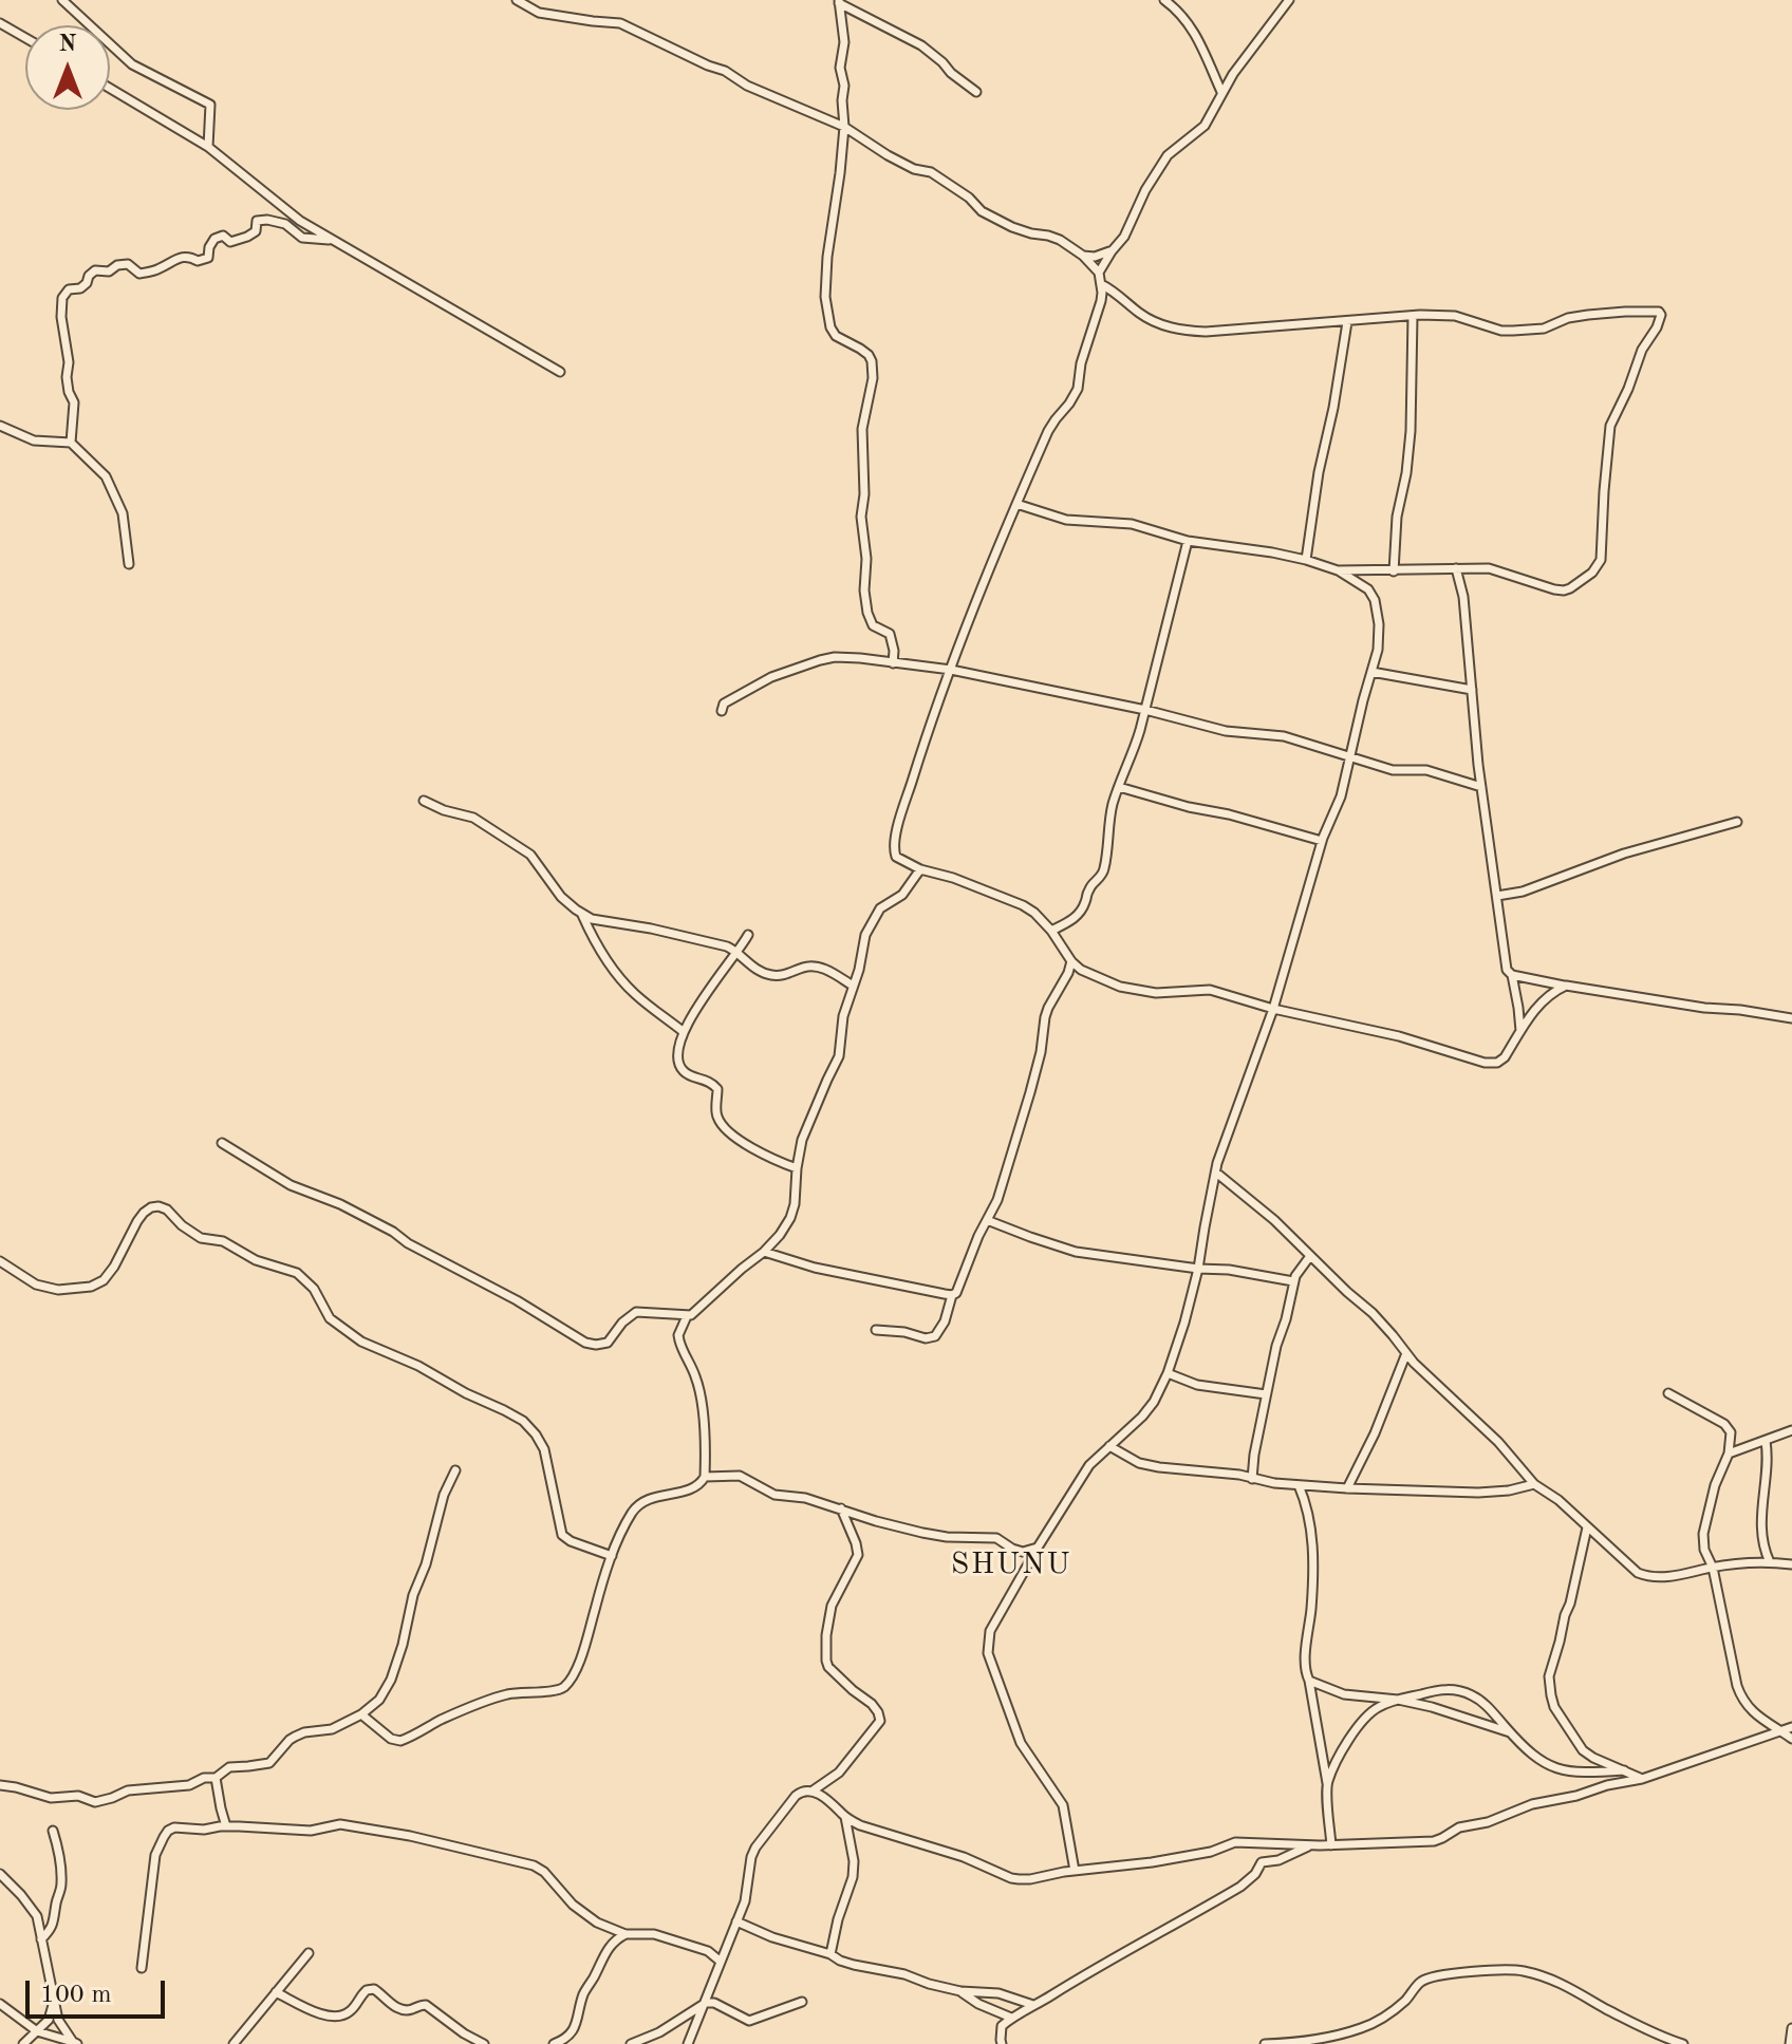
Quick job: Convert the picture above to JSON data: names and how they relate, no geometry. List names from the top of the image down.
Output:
{
  "districts": ["SHUNU"],
  "scale_bar": "100 m",
  "north": "top"
}
